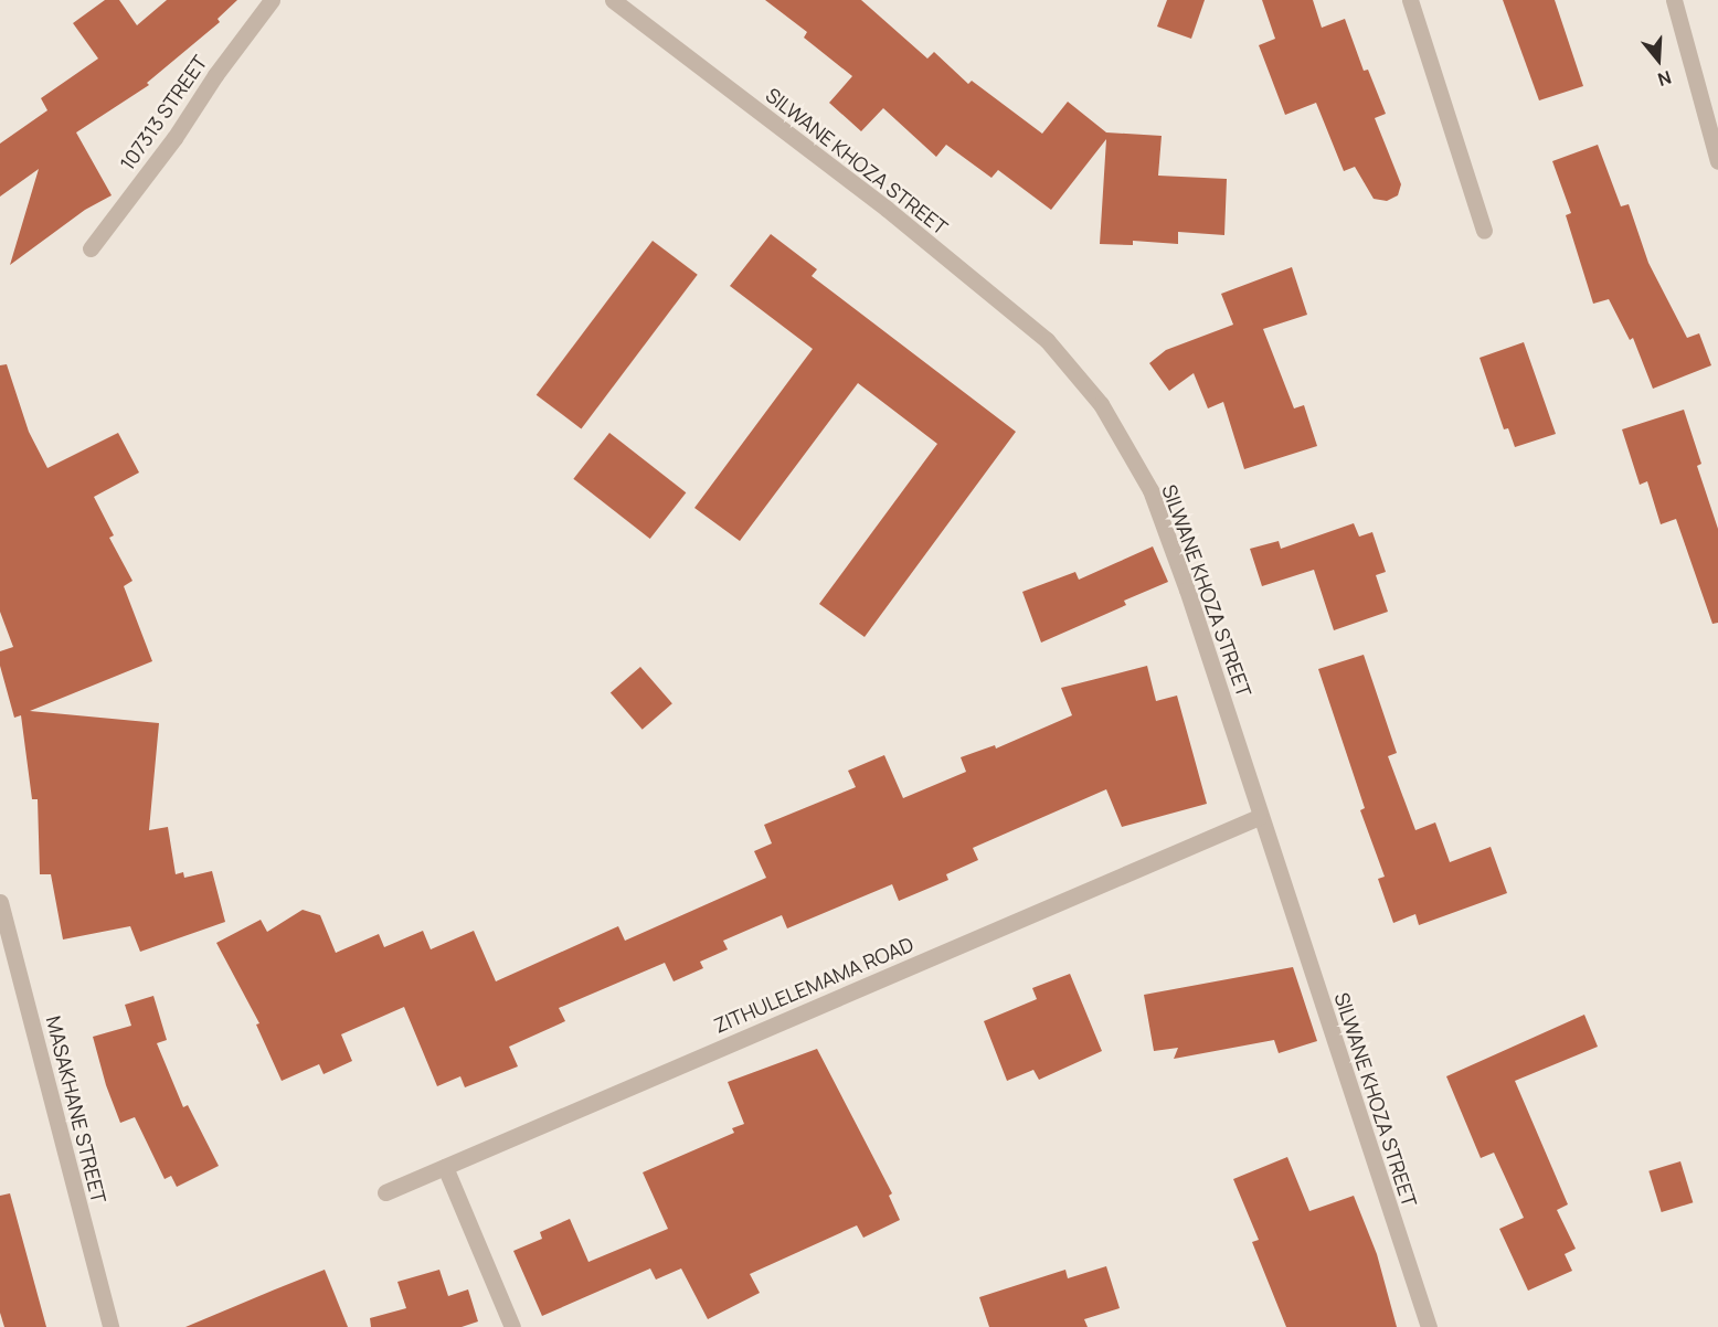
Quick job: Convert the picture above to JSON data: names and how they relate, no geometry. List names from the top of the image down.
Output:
{
  "streets": {
    "street": [
      "107313 STREET",
      "SILWANE KHOZA STREET",
      "ZITHULELEMAMA ROAD",
      "MASAKHANE STREET"
    ]
  },
  "crossings": [
    ["SILWANE KHOZA STREET", "ZITHULELEMAMA ROAD"]
  ],
  "north": "bottom"
}
